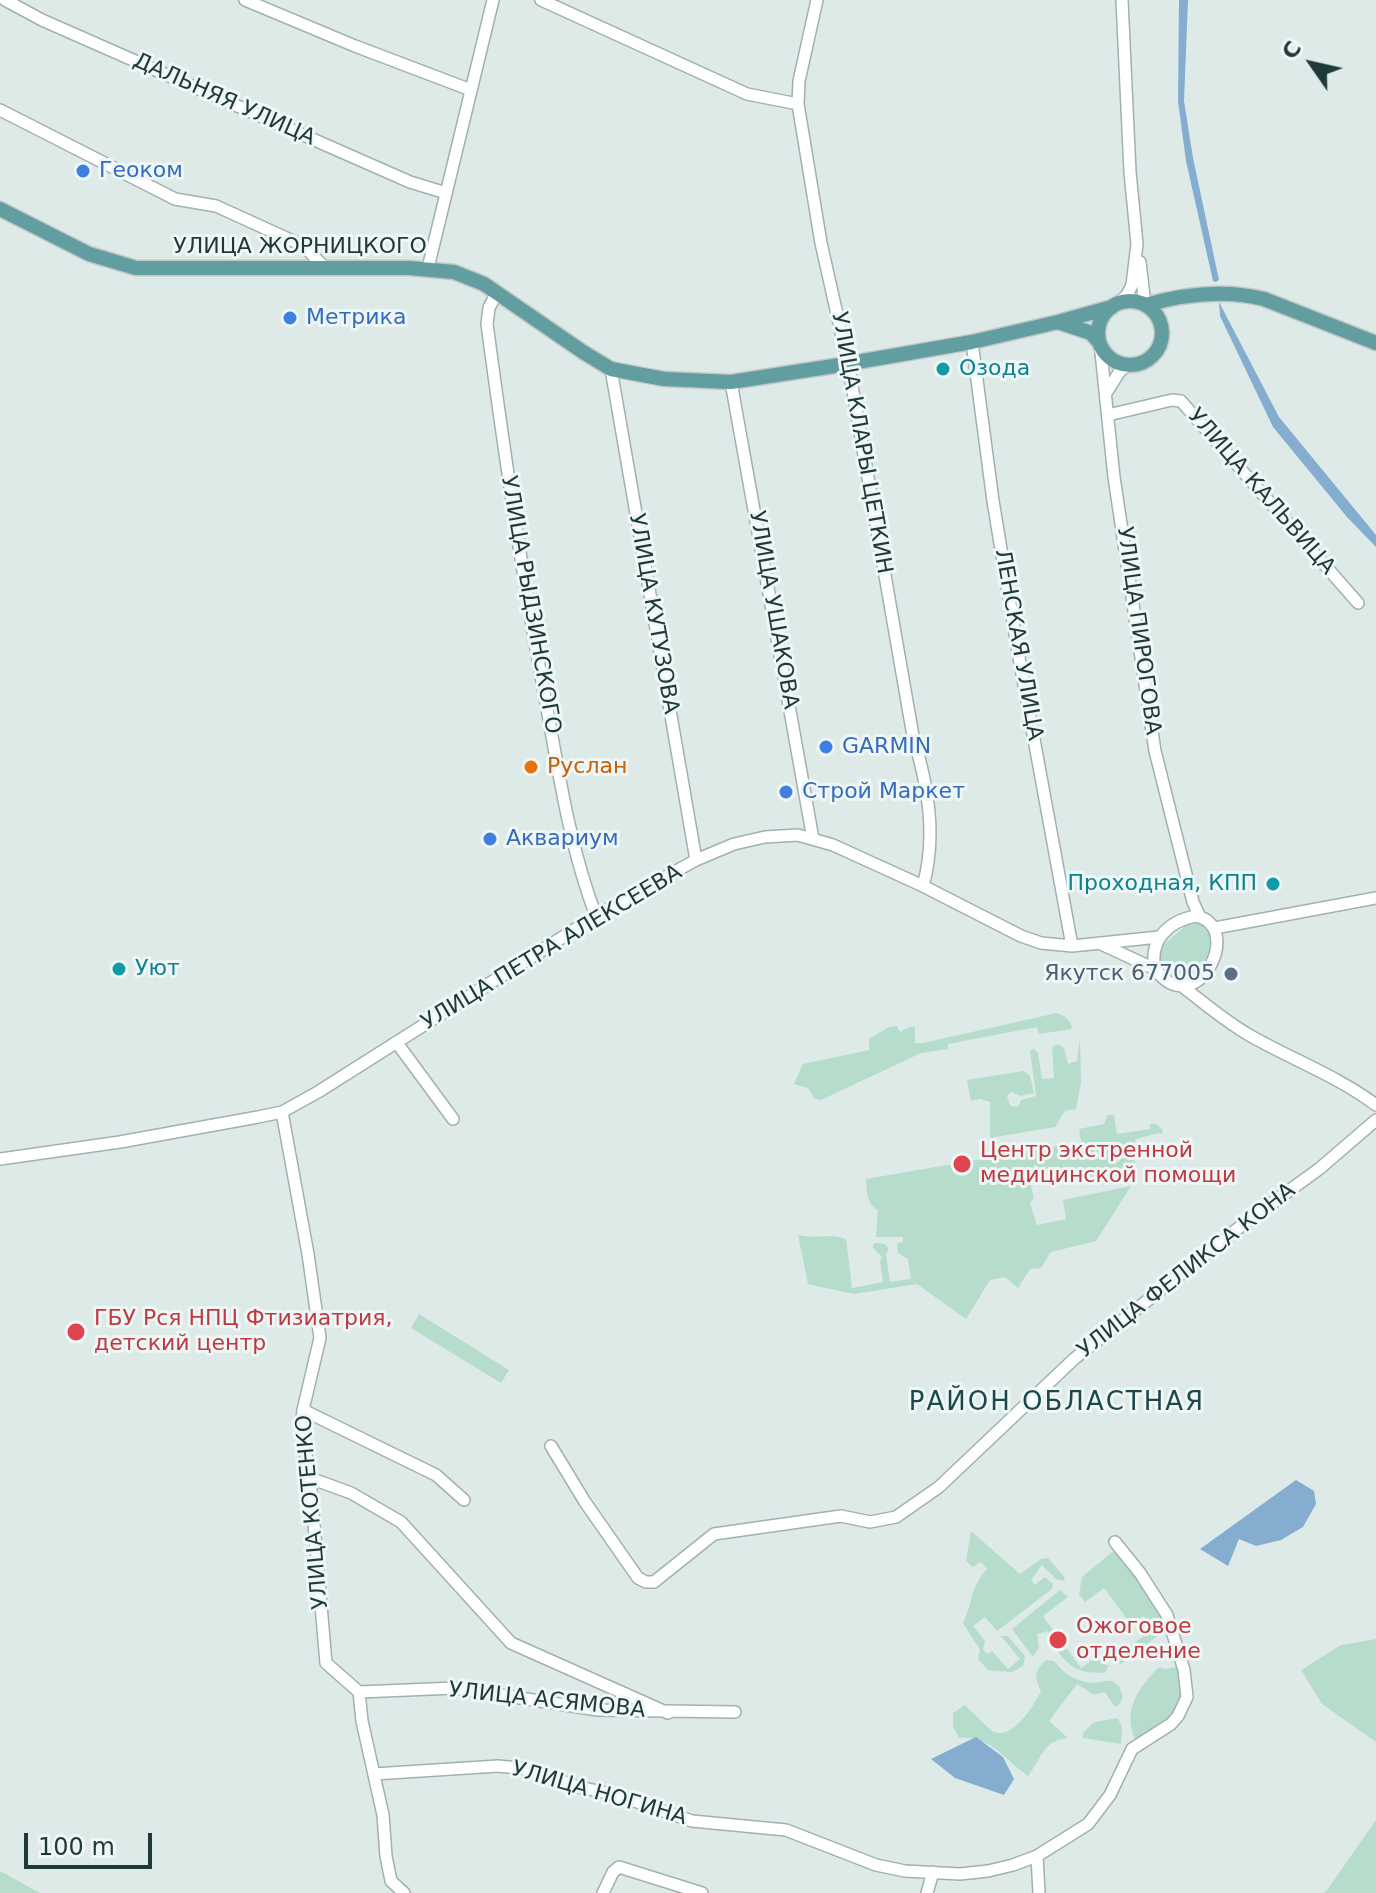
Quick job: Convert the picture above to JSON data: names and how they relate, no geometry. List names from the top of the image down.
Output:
{
  "streets": {
    "main road": ["УЛИЦА ЖОРНИЦКОГО"],
    "street": [
      "ДАЛЬНЯЯ УЛИЦА",
      "УЛИЦА КЛАРЫ ЦЕТКИН",
      "УЛИЦА КАЛЬВИЦА",
      "УЛИЦА РЫДЗИНСКОГО",
      "УЛИЦА УШАКОВА",
      "УЛИЦА КУТУЗОВА",
      "УЛИЦА ПИРОГОВА",
      "ЛЕНСКАЯ УЛИЦА",
      "УЛИЦА ПЕТРА АЛЕКСЕЕВА",
      "УЛИЦА ФЕЛИКСА КОНА",
      "УЛИЦА КОТЕНКО",
      "УЛИЦА АСЯМОВА",
      "УЛИЦА НОГИНА"
    ]
  },
  "crossings": [
    ["УЛИЦА ЖОРНИЦКОГО", "УЛИЦА КЛАРЫ ЦЕТКИН"],
    ["УЛИЦА ЖОРНИЦКОГО", "УЛИЦА РЫДЗИНСКОГО"],
    ["УЛИЦА ЖОРНИЦКОГО", "УЛИЦА УШАКОВА"],
    ["УЛИЦА ЖОРНИЦКОГО", "УЛИЦА КУТУЗОВА"],
    ["УЛИЦА ЖОРНИЦКОГО", "УЛИЦА ПИРОГОВА"],
    ["УЛИЦА ЖОРНИЦКОГО", "ЛЕНСКАЯ УЛИЦА"],
    ["УЛИЦА КЛАРЫ ЦЕТКИН", "УЛИЦА ПЕТРА АЛЕКСЕЕВА"],
    ["УЛИЦА КАЛЬВИЦА", "УЛИЦА ПИРОГОВА"],
    ["УЛИЦА РЫДЗИНСКОГО", "УЛИЦА ПЕТРА АЛЕКСЕЕВА"],
    ["УЛИЦА УШАКОВА", "УЛИЦА ПЕТРА АЛЕКСЕЕВА"],
    ["УЛИЦА КУТУЗОВА", "УЛИЦА ПЕТРА АЛЕКСЕЕВА"],
    ["УЛИЦА ПИРОГОВА", "УЛИЦА ПЕТРА АЛЕКСЕЕВА"],
    ["ЛЕНСКАЯ УЛИЦА", "УЛИЦА ПЕТРА АЛЕКСЕЕВА"],
    ["УЛИЦА ПЕТРА АЛЕКСЕЕВА", "УЛИЦА КОТЕНКО"],
    ["УЛИЦА КОТЕНКО", "УЛИЦА АСЯМОВА"]
  ],
  "districts": ["РАЙОН ОБЛАСТНАЯ"],
  "places": [
    "Геоком",
    "Метрика",
    "Озода",
    "GARMIN",
    "Руслан",
    "Строй Маркет",
    "Аквариум",
    "Проходная, КПП",
    "Уют",
    "Якутск 677005",
    "Центр экстренной медицинской помощи",
    "ГБУ Рся НПЦ Фтизиатрия, детский центр",
    "Ожоговое отделение"
  ],
  "scale_bar": "100 m",
  "north": "top left"
}
